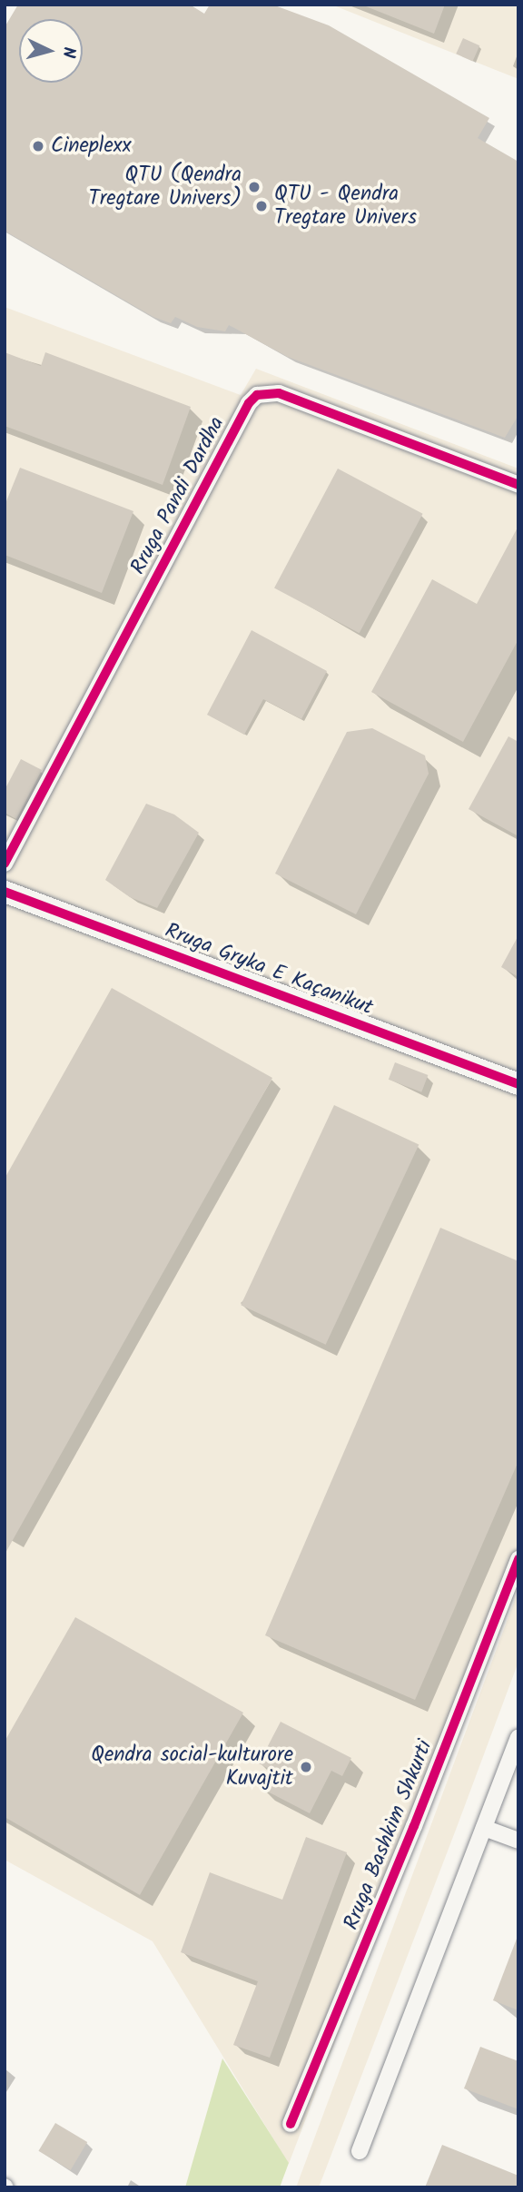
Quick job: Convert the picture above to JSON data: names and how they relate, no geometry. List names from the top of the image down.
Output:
{
  "streets": {
    "street": ["Rruga Pandi Dardha", "Rruga Gryka E Kaçanikut", "Rruga Bashkim Shkurti"]
  },
  "places": [
    "Cineplexx",
    "QTU (Qendra Tregtare Univers)",
    "QTU - Qendra Tregtare Univers",
    "Qendra social-kulturore Kuvajtit"
  ],
  "north": "right"
}
